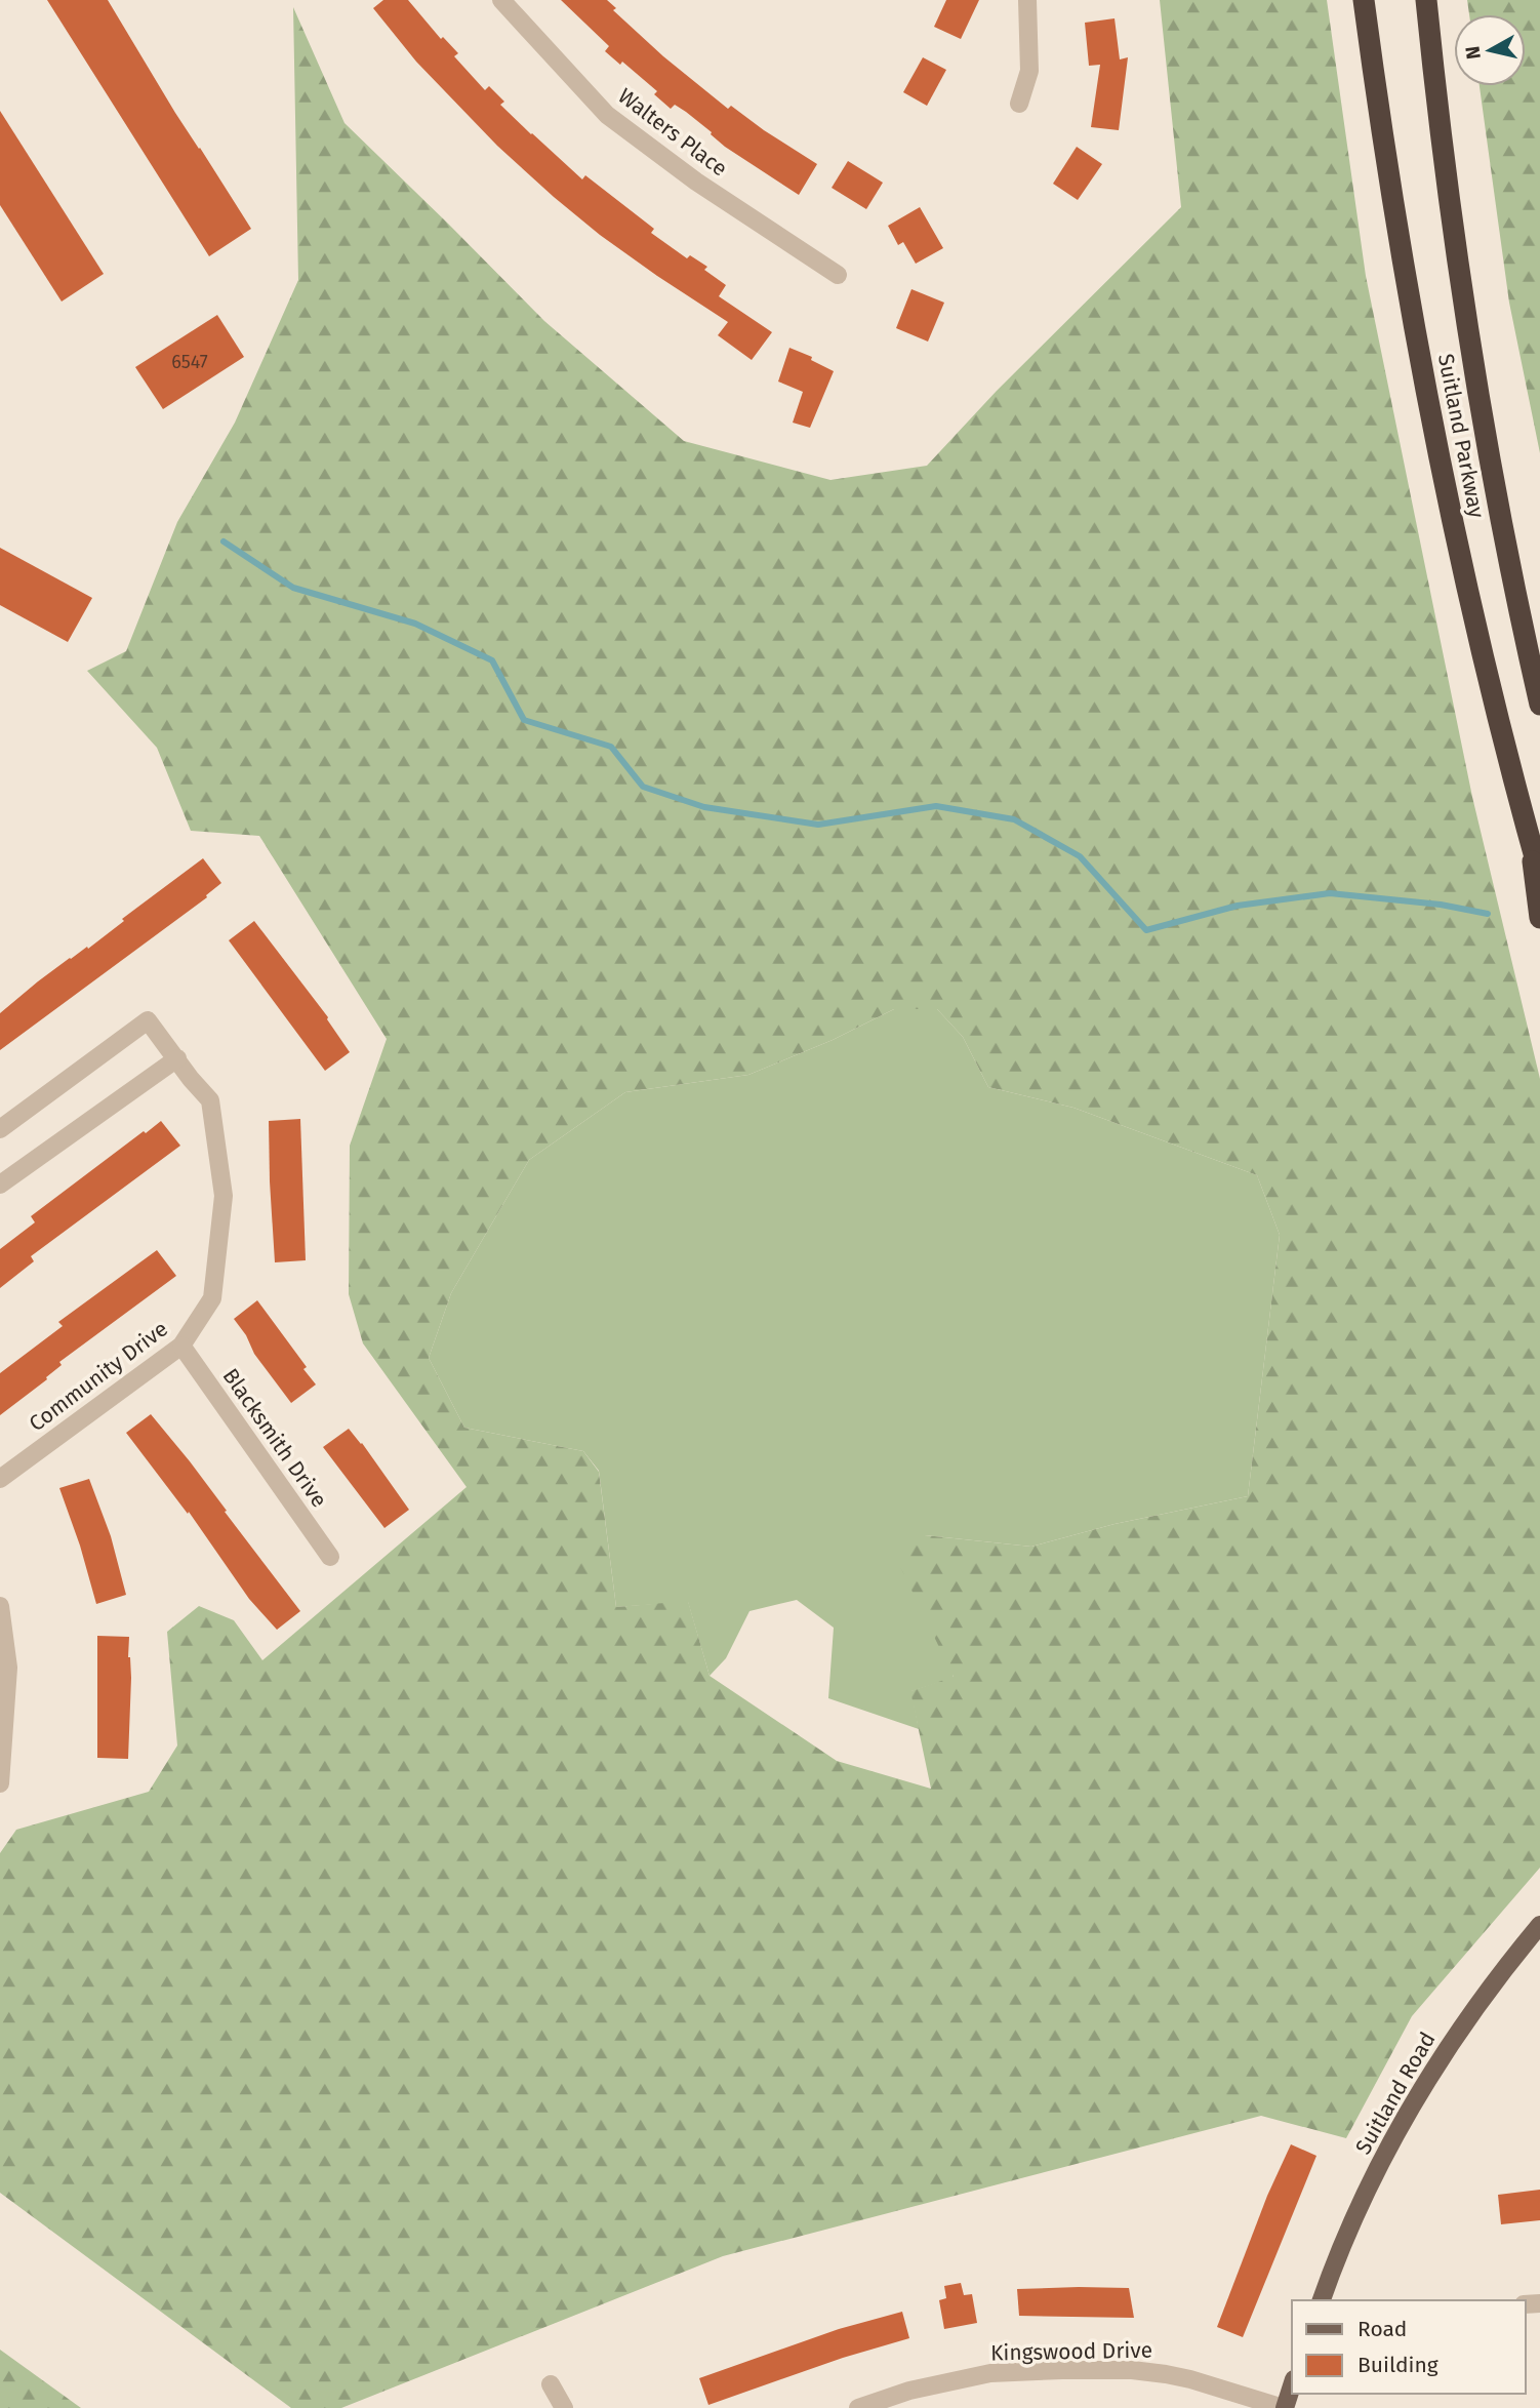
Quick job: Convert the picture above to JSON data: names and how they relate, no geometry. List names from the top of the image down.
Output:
{
  "streets": {
    "highway": ["Suitland Parkway"],
    "main road": ["Suitland Road"],
    "street": [
      "Walters Place",
      "Community Drive",
      "Blacksmith Drive",
      "Kingswood Drive"
    ]
  },
  "crossings": [
    ["Community Drive", "Blacksmith Drive"]
  ],
  "house_numbers": ["6547"],
  "legend": ["Road", "Building"],
  "north": "left"
}
